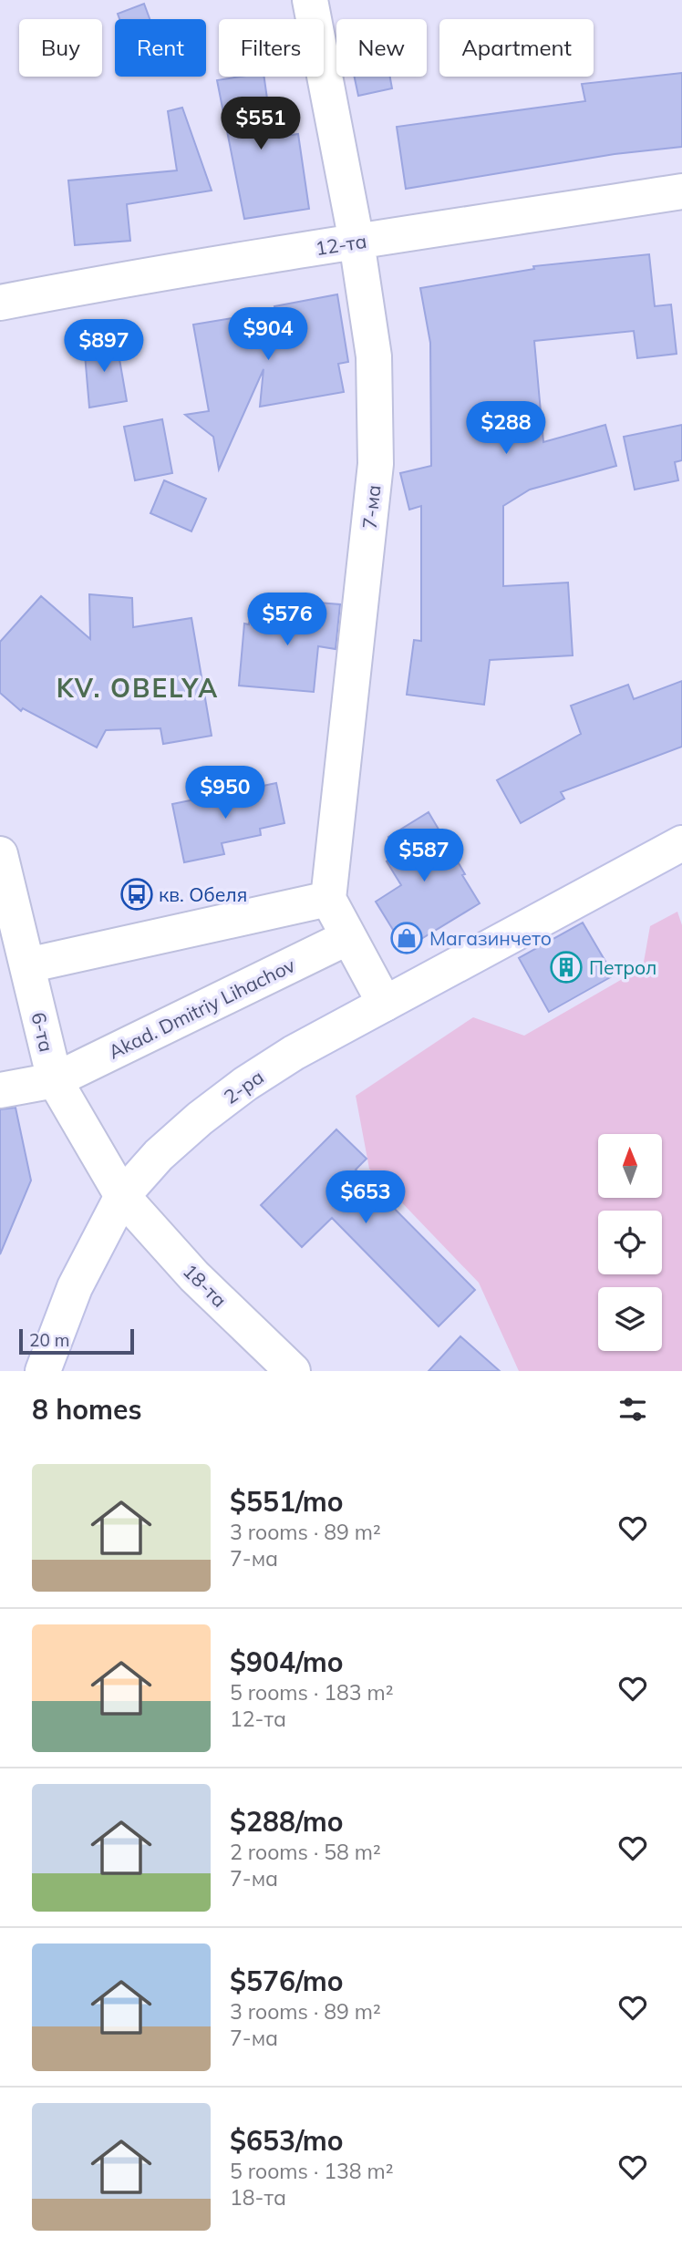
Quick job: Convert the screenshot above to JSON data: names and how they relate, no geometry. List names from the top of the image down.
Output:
{
  "streets": {
    "street": [
      "12-та",
      "7-ма",
      "Akad. Dmitriy Lihachov",
      "6-та",
      "2-ра",
      "18-та"
    ]
  },
  "crossings": [
    ["12-та", "7-ма"],
    ["Akad. Dmitriy Lihachov", "6-та"],
    ["6-та", "2-ра"],
    ["6-та", "18-та"],
    ["2-ра", "18-та"]
  ],
  "districts": ["KV. OBELYA"],
  "places": {
    "bus stop": ["кв. Обеля"],
    "shop": ["Магазинчето"],
    "building": ["Петрол"]
  },
  "scale_bar": "20 m",
  "north": "top",
  "page": {
    "chip": [
      "Buy",
      "Rent",
      "Filters",
      "New",
      "Apartment"
    ],
    "price": [
      "$551",
      "$904",
      "$897",
      "$288",
      "$576",
      "$950",
      "$587",
      "$653"
    ],
    "scale": "20 m",
    "heading": "8 homes",
    "list": [
      {
        "name": "$551/mo",
        "note": "3 rooms · 89 m² · 7-ма"
      },
      {
        "name": "$904/mo",
        "note": "5 rooms · 183 m² · 12-та"
      },
      {
        "name": "$288/mo",
        "note": "2 rooms · 58 m² · 7-ма"
      },
      {
        "name": "$576/mo",
        "note": "3 rooms · 89 m² · 7-ма"
      },
      {
        "name": "$653/mo",
        "note": "5 rooms · 138 m² · 18-та"
      }
    ]
  }
}
